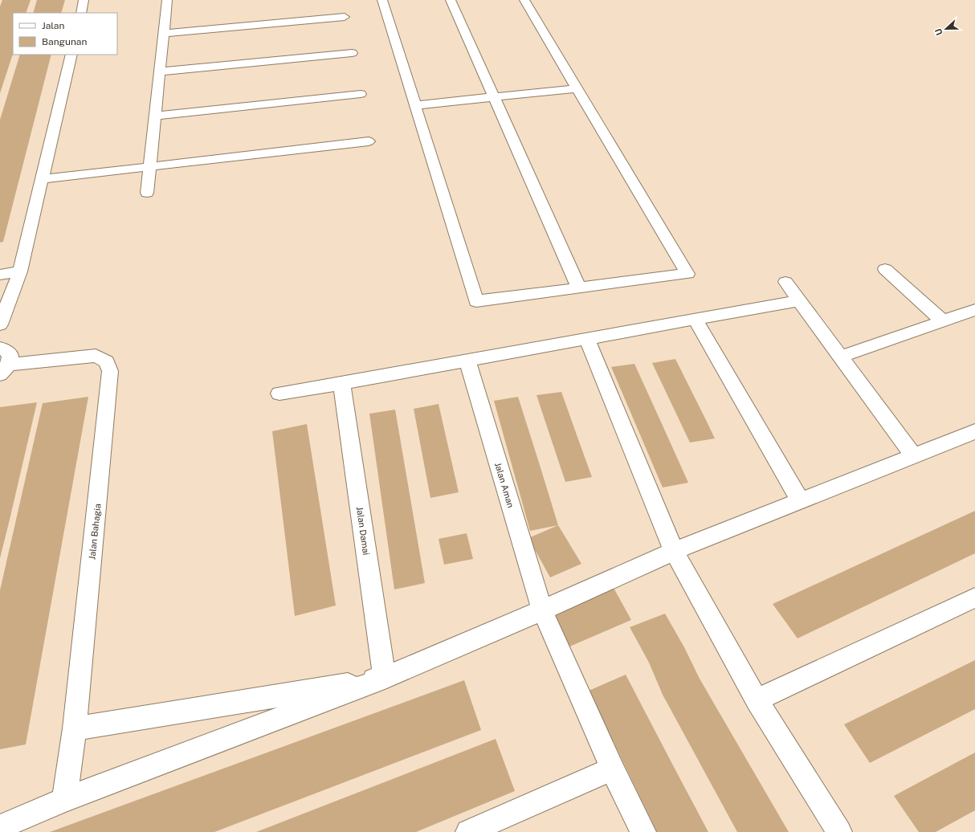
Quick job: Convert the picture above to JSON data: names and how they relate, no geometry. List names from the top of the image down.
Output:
{
  "streets": {
    "street": ["Jalan Aman", "Jalan Damai", "Jalan Bahagia"]
  },
  "legend": ["Jalan", "Bangunan"],
  "north": "left"
}
